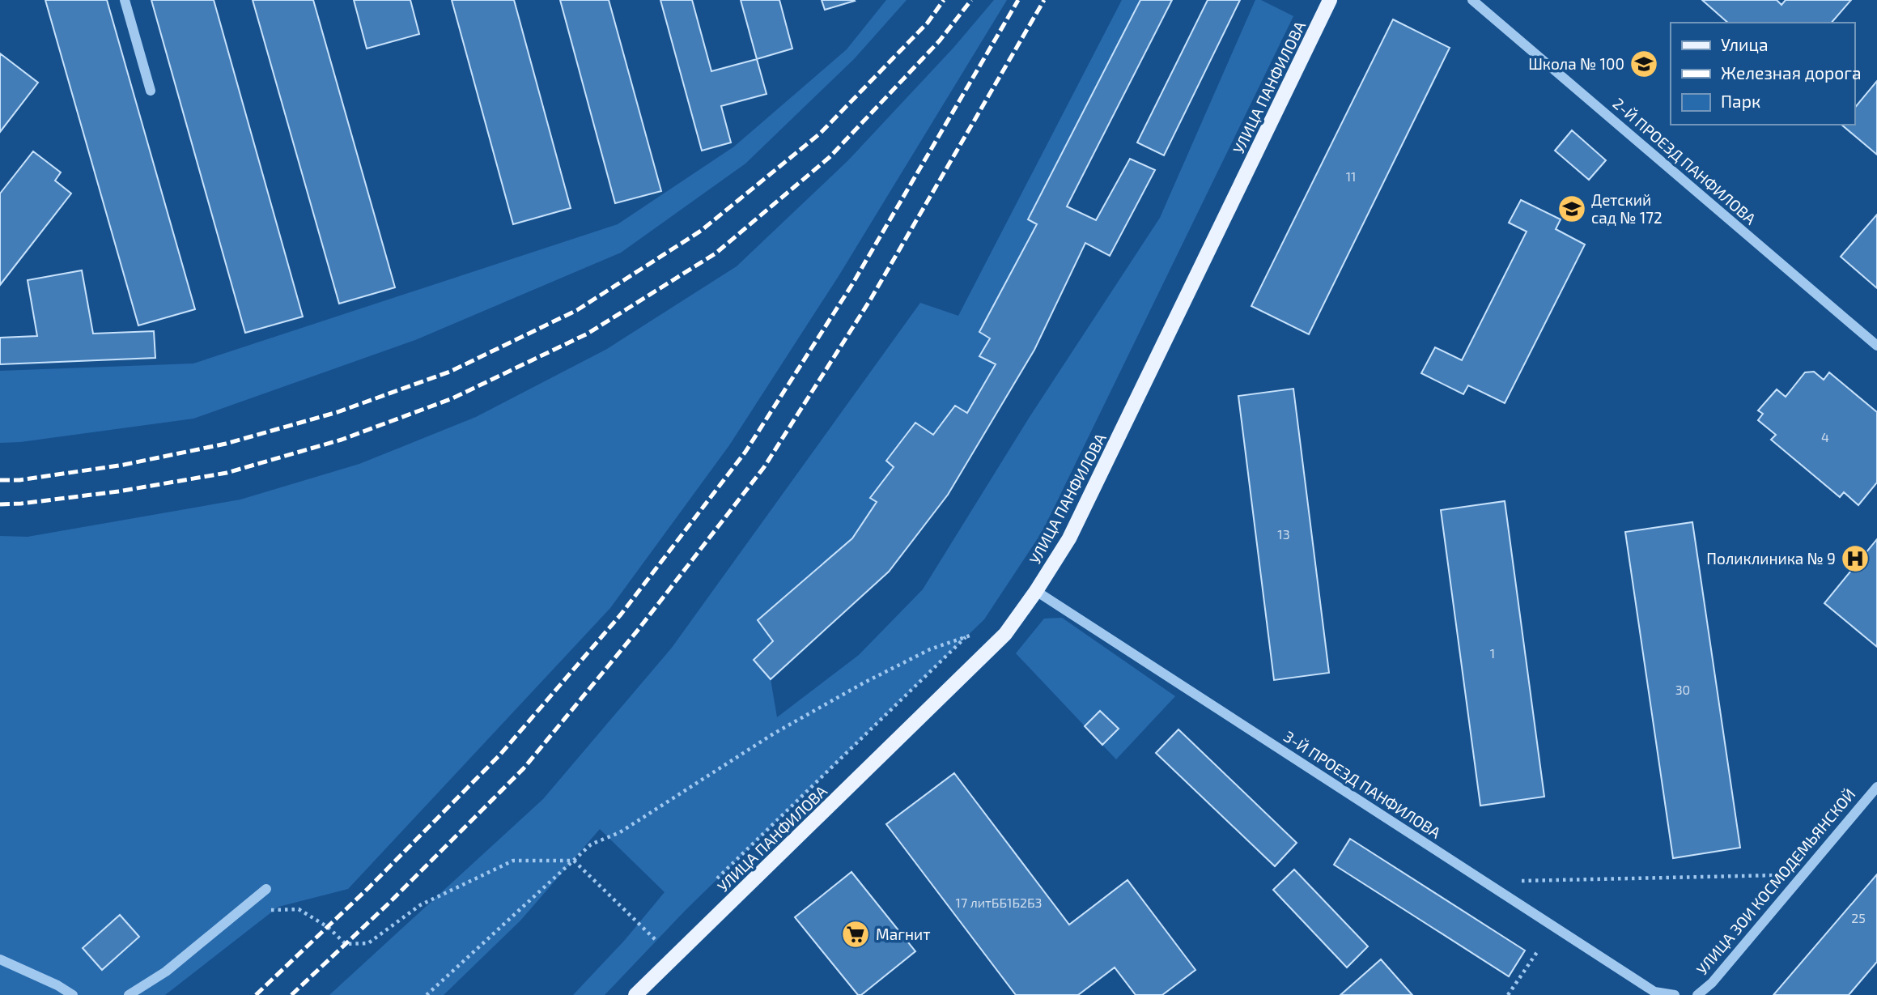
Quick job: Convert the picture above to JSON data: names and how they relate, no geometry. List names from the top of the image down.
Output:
{
  "streets": {
    "main road": ["УЛИЦА ПАНФИЛОВА"],
    "street": ["2-Й ПРОЕЗД ПАНФИЛОВА", "3-Й ПРОЕЗД ПАНФИЛОВА", "УЛИЦА ЗОИ КОСМОДЕМЬЯНСКОЙ"]
  },
  "crossings": [
    ["УЛИЦА ПАНФИЛОВА", "3-Й ПРОЕЗД ПАНФИЛОВА"]
  ],
  "places": {
    "school or university": ["Школа № 100", "Детский сад № 172"],
    "hospital": ["Поликлиника № 9"],
    "supermarket": ["Магнит"]
  },
  "house_numbers": [
    "11",
    "4",
    "13",
    "1",
    "30",
    "17 литББ1Б2Б3",
    "25"
  ],
  "legend": ["Улица", "Железная дорога", "Парк"]
}
